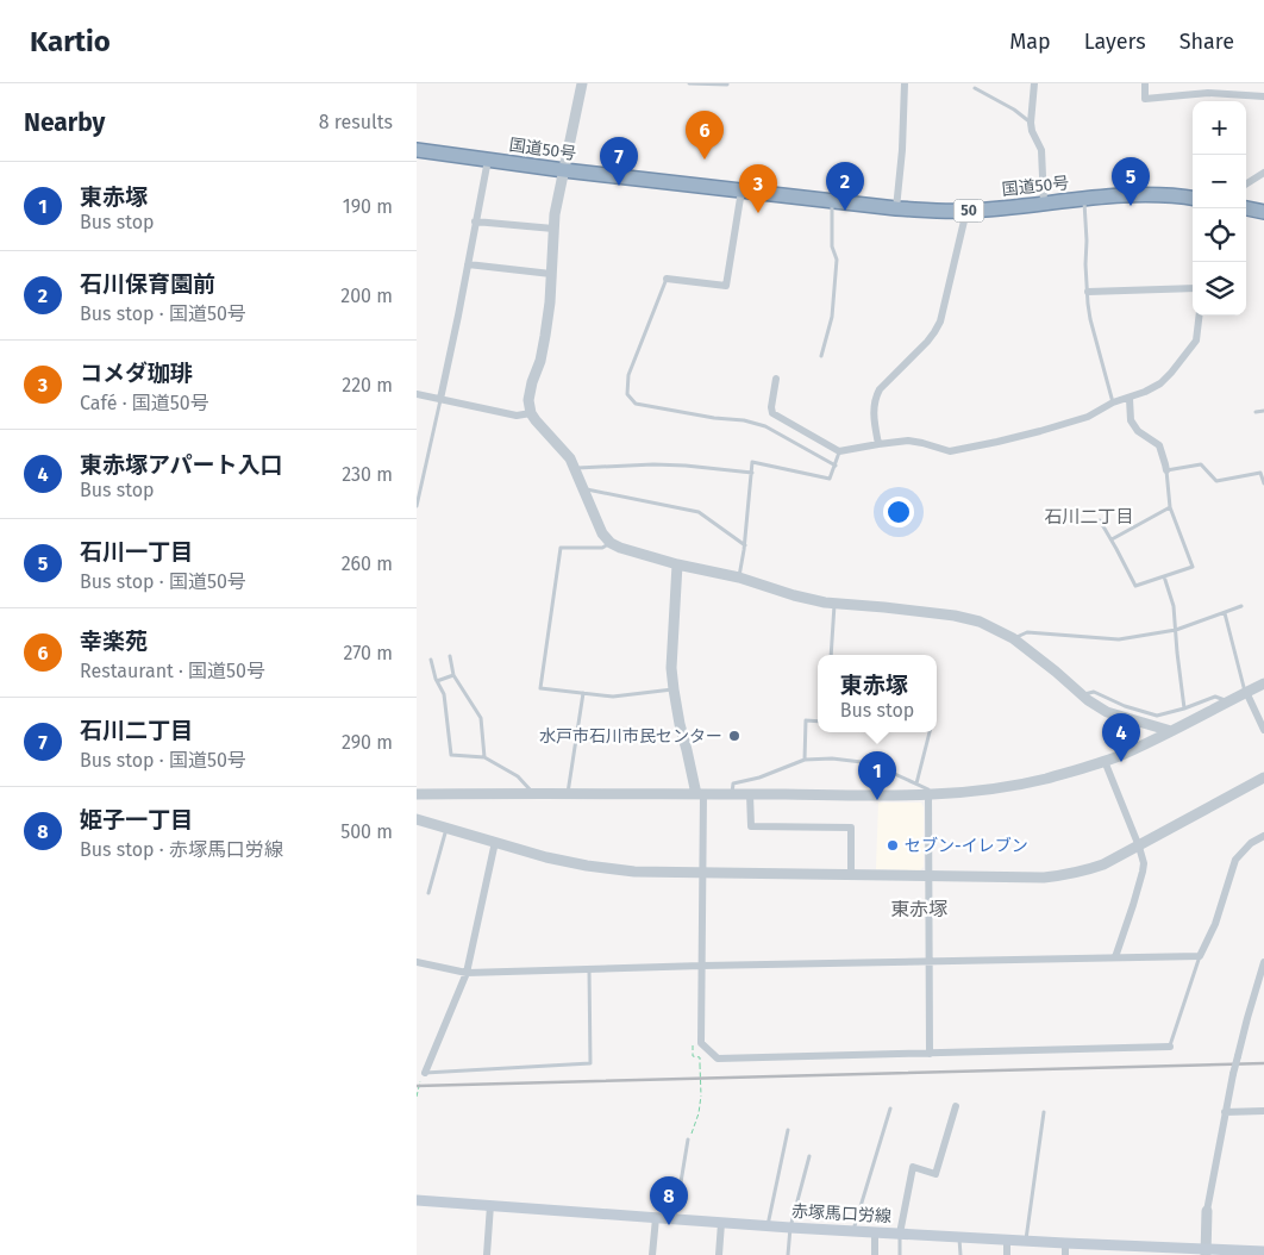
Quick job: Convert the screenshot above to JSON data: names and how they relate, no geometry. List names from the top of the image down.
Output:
{
  "streets": {
    "highway": ["国道50号", "50"],
    "main road": ["赤塚馬口労線"]
  },
  "districts": ["石川二丁目", "東赤塚"],
  "places": ["水戸市石川市民センター", "セブン-イレブン"],
  "page": {
    "header": "Kartio",
    "nav": ["Map", "Layers", "Share"],
    "heading": ["Nearby", "8 results"],
    "map_buttons": ["+", "−"],
    "pins": [
      "6",
      "7",
      "5",
      "2",
      "3",
      "4",
      "1",
      "8"
    ],
    "list": [
      {
        "mark": "1",
        "name": "東赤塚",
        "note": "Bus stop",
        "value": "190 m"
      },
      {
        "mark": "2",
        "name": "石川保育園前",
        "note": "Bus stop · 国道50号",
        "value": "200 m"
      },
      {
        "mark": "3",
        "name": "コメダ珈琲",
        "note": "Café · 国道50号",
        "value": "220 m"
      },
      {
        "mark": "4",
        "name": "東赤塚アパート入口",
        "note": "Bus stop",
        "value": "230 m"
      },
      {
        "mark": "5",
        "name": "石川一丁目",
        "note": "Bus stop · 国道50号",
        "value": "260 m"
      },
      {
        "mark": "6",
        "name": "幸楽苑",
        "note": "Restaurant · 国道50号",
        "value": "270 m"
      },
      {
        "mark": "7",
        "name": "石川二丁目",
        "note": "Bus stop · 国道50号",
        "value": "290 m"
      },
      {
        "mark": "8",
        "name": "姫子一丁目",
        "note": "Bus stop · 赤塚馬口労線",
        "value": "500 m"
      }
    ],
    "popup": ["東赤塚", "Bus stop"]
  }
}
